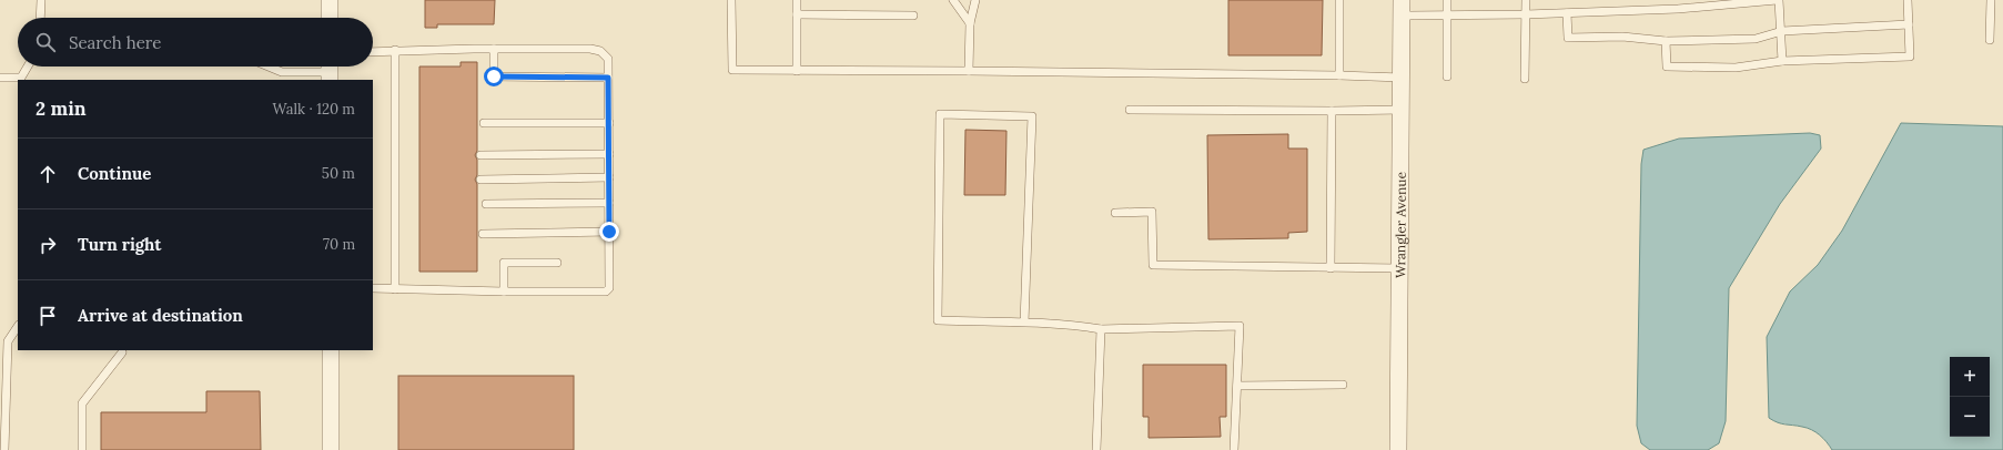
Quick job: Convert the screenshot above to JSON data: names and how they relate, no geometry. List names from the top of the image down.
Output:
{
  "streets": {
    "street": ["Wrangler Avenue"]
  },
  "page": {
    "search": "Search here",
    "heading": ["2 min", "Walk · 120 m"],
    "list": [
      ["Continue", "50 m"],
      ["Turn right", "70 m"],
      "Arrive at destination"
    ],
    "map_buttons": ["+", "−"]
  }
}
